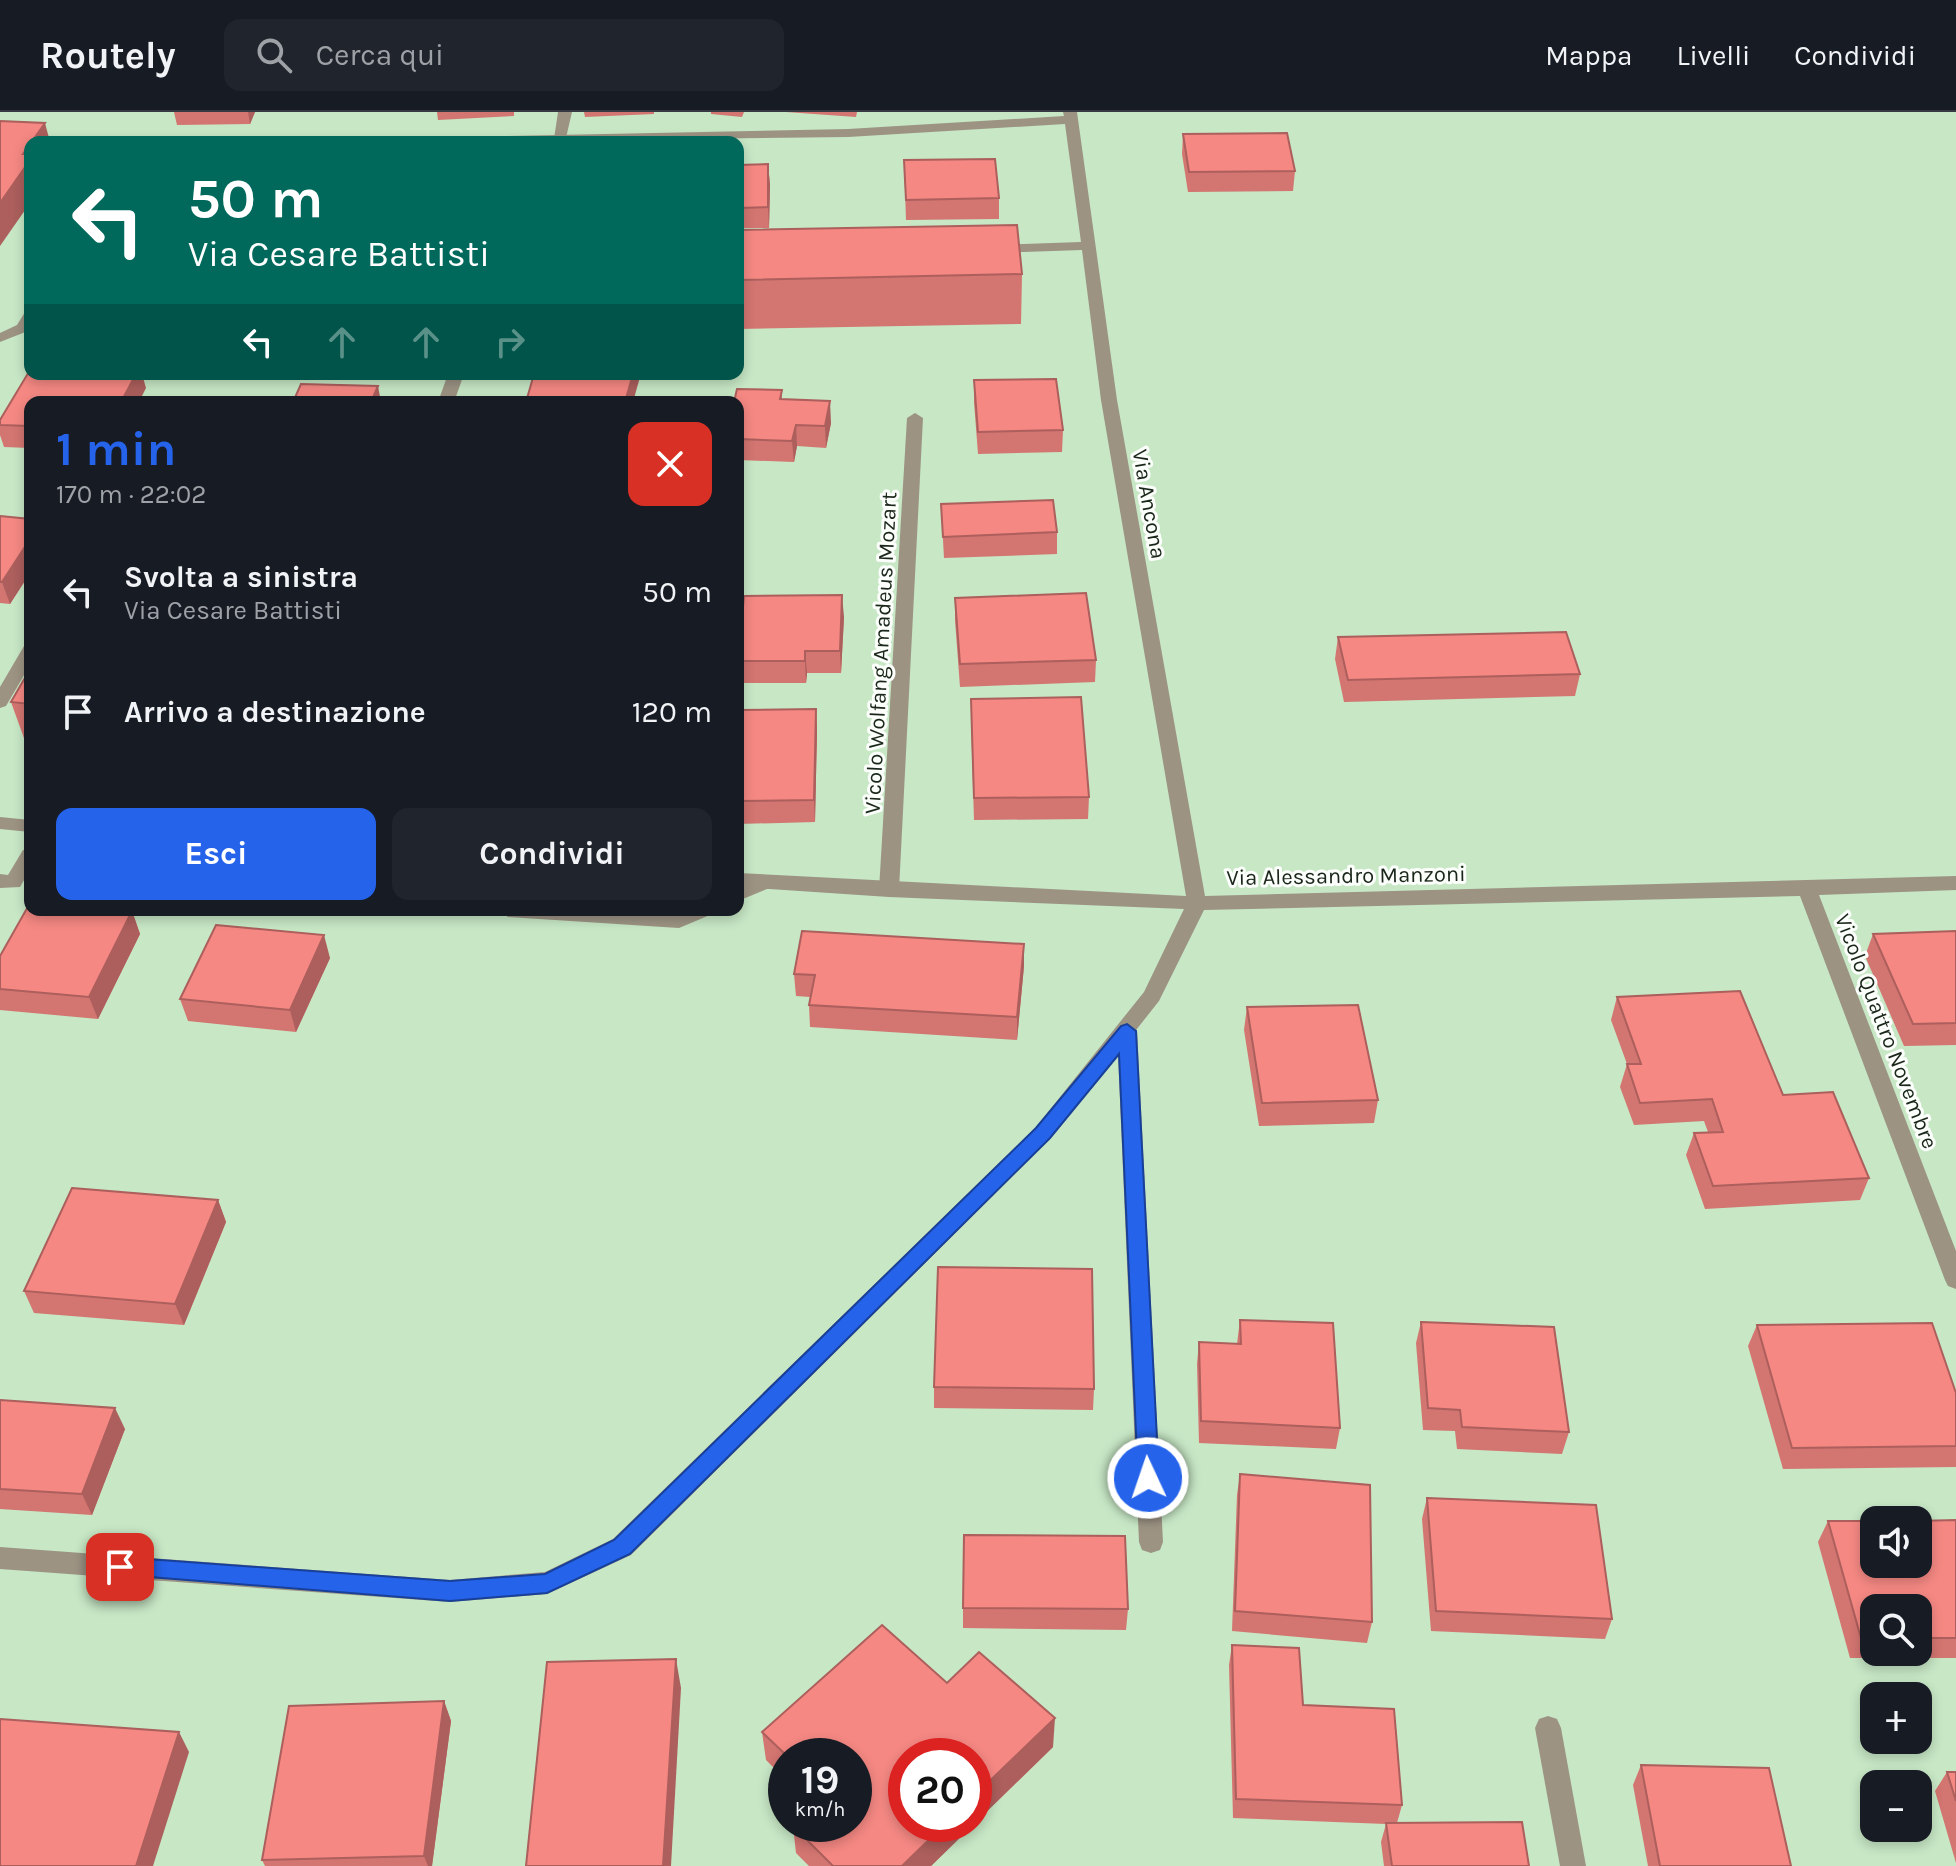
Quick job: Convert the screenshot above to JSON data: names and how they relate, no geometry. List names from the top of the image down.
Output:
{
  "streets": {
    "street": [
      "Via Ancona",
      "Vicolo Wolfang Amadeus Mozart",
      "Via Alessandro Manzoni",
      "Vicolo Quattro Novembre"
    ]
  },
  "crossings": [
    ["Via Ancona", "Via Alessandro Manzoni"],
    ["Vicolo Wolfang Amadeus Mozart", "Via Alessandro Manzoni"],
    ["Via Alessandro Manzoni", "Vicolo Quattro Novembre"]
  ],
  "page": {
    "header": "Routely",
    "search": "Cerca qui",
    "nav": ["Mappa", "Livelli", "Condividi"],
    "turn": ["50 m", "Via Cesare Battisti"],
    "heading": ["1 min", "170 m · 22:02"],
    "list": [
      {
        "name": "Svolta a sinistra",
        "note": "Via Cesare Battisti",
        "value": "50 m"
      },
      {
        "name": "Arrivo a destinazione",
        "value": "120 m"
      }
    ],
    "buttons": ["Esci", "Condividi"],
    "map_buttons": ["+", "−"],
    "speed": "19 km/h",
    "limit": "20"
  }
}
